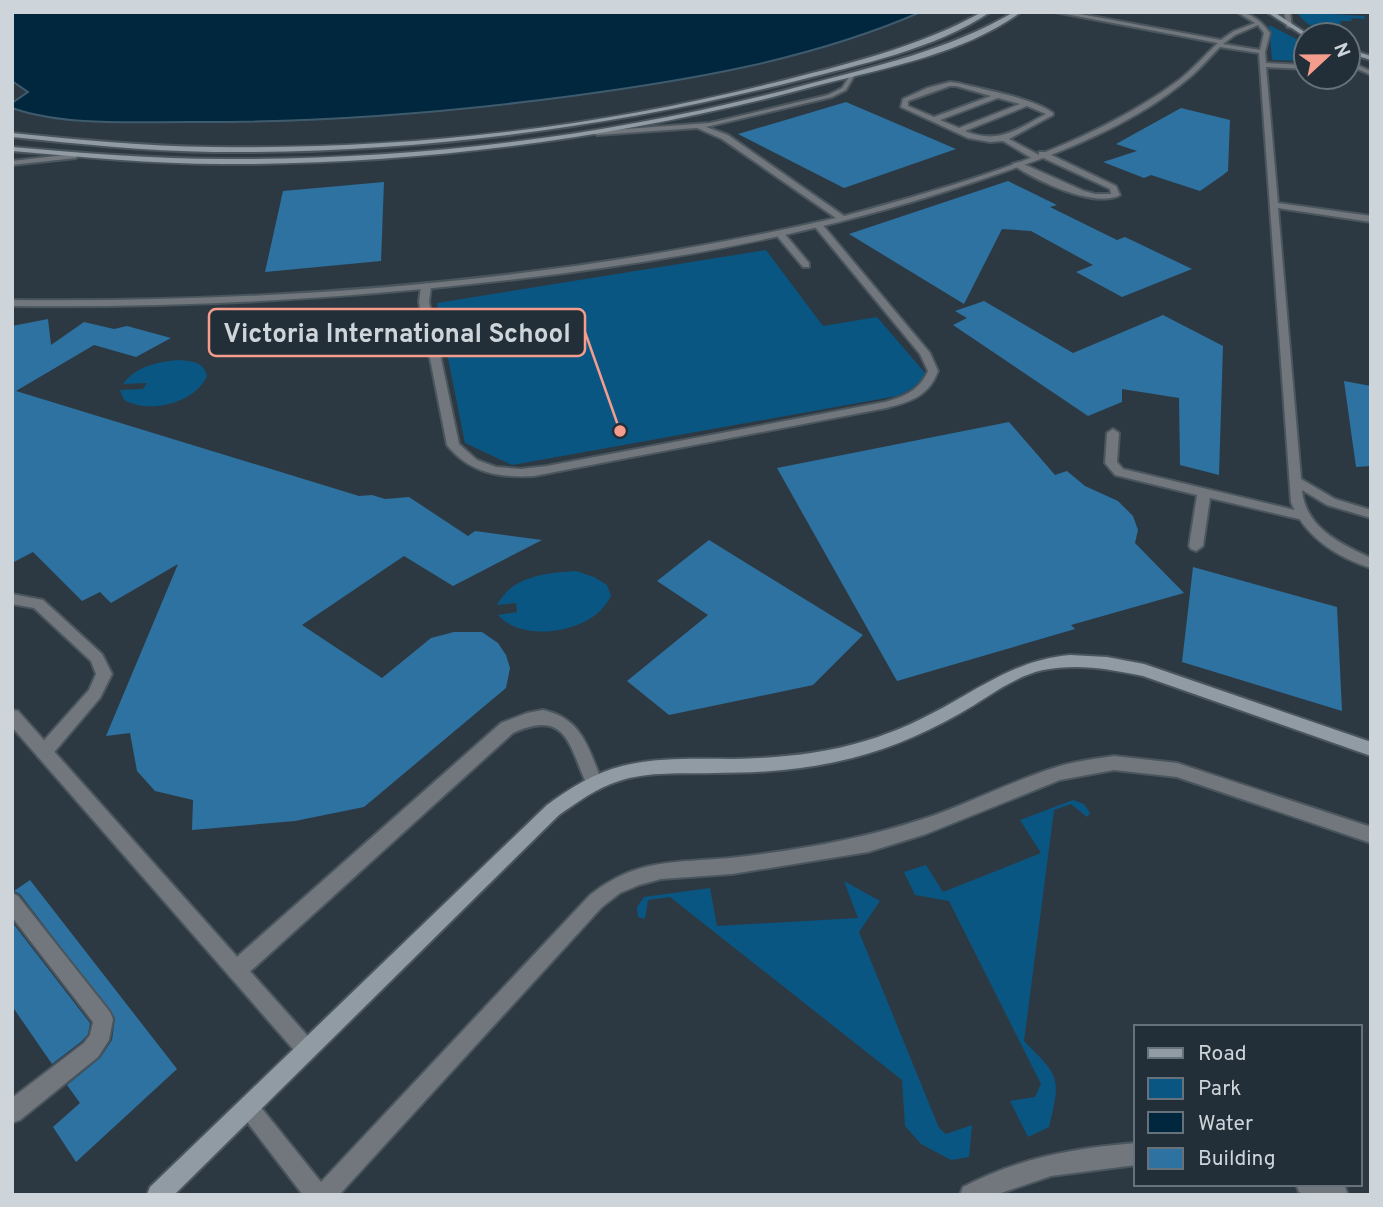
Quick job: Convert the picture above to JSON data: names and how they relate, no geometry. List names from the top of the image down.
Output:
{
  "places": ["Victoria International School"],
  "legend": [
    "Road",
    "Park",
    "Water",
    "Building"
  ],
  "north": "right"
}
